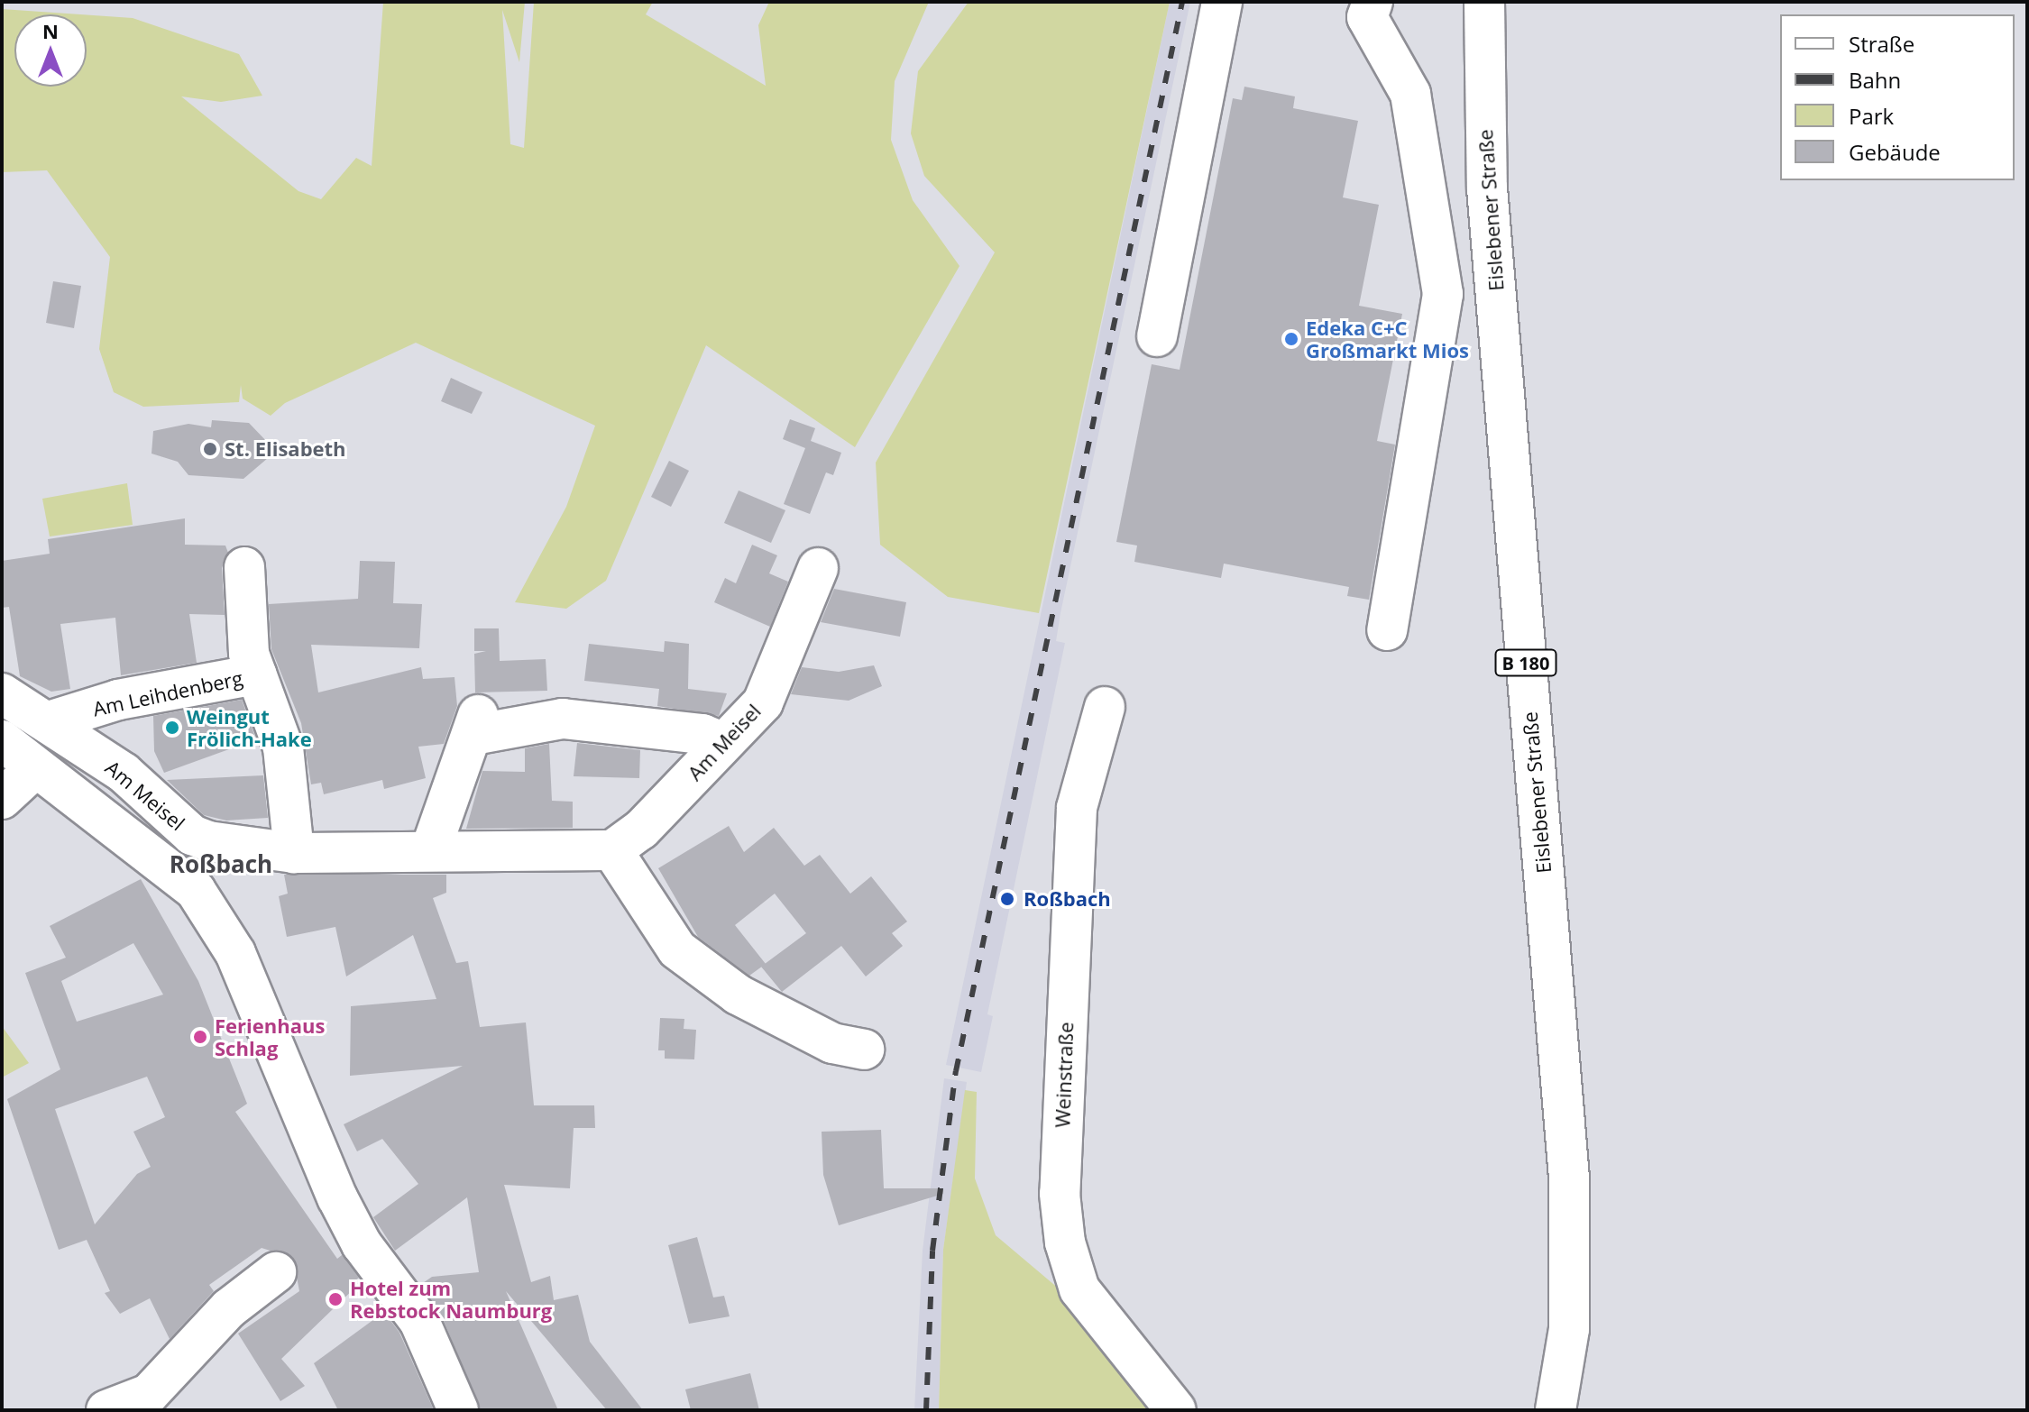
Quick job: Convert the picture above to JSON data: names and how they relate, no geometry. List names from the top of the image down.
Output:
{
  "streets": {
    "street": [
      "Eislebener Straße",
      "B 180",
      "Am Leihdenberg",
      "Am Meisel",
      "Weinstraße"
    ]
  },
  "crossings": [
    ["Am Leihdenberg", "Am Meisel"]
  ],
  "districts": ["Roßbach"],
  "places": [
    "Edeka C+C Großmarkt Mios",
    "St. Elisabeth",
    "Weingut Frölich-Hake",
    "Roßbach",
    "Ferienhaus Schlag",
    "Hotel zum Rebstock Naumburg"
  ],
  "legend": [
    "Straße",
    "Bahn",
    "Park",
    "Gebäude"
  ],
  "north": "top"
}
